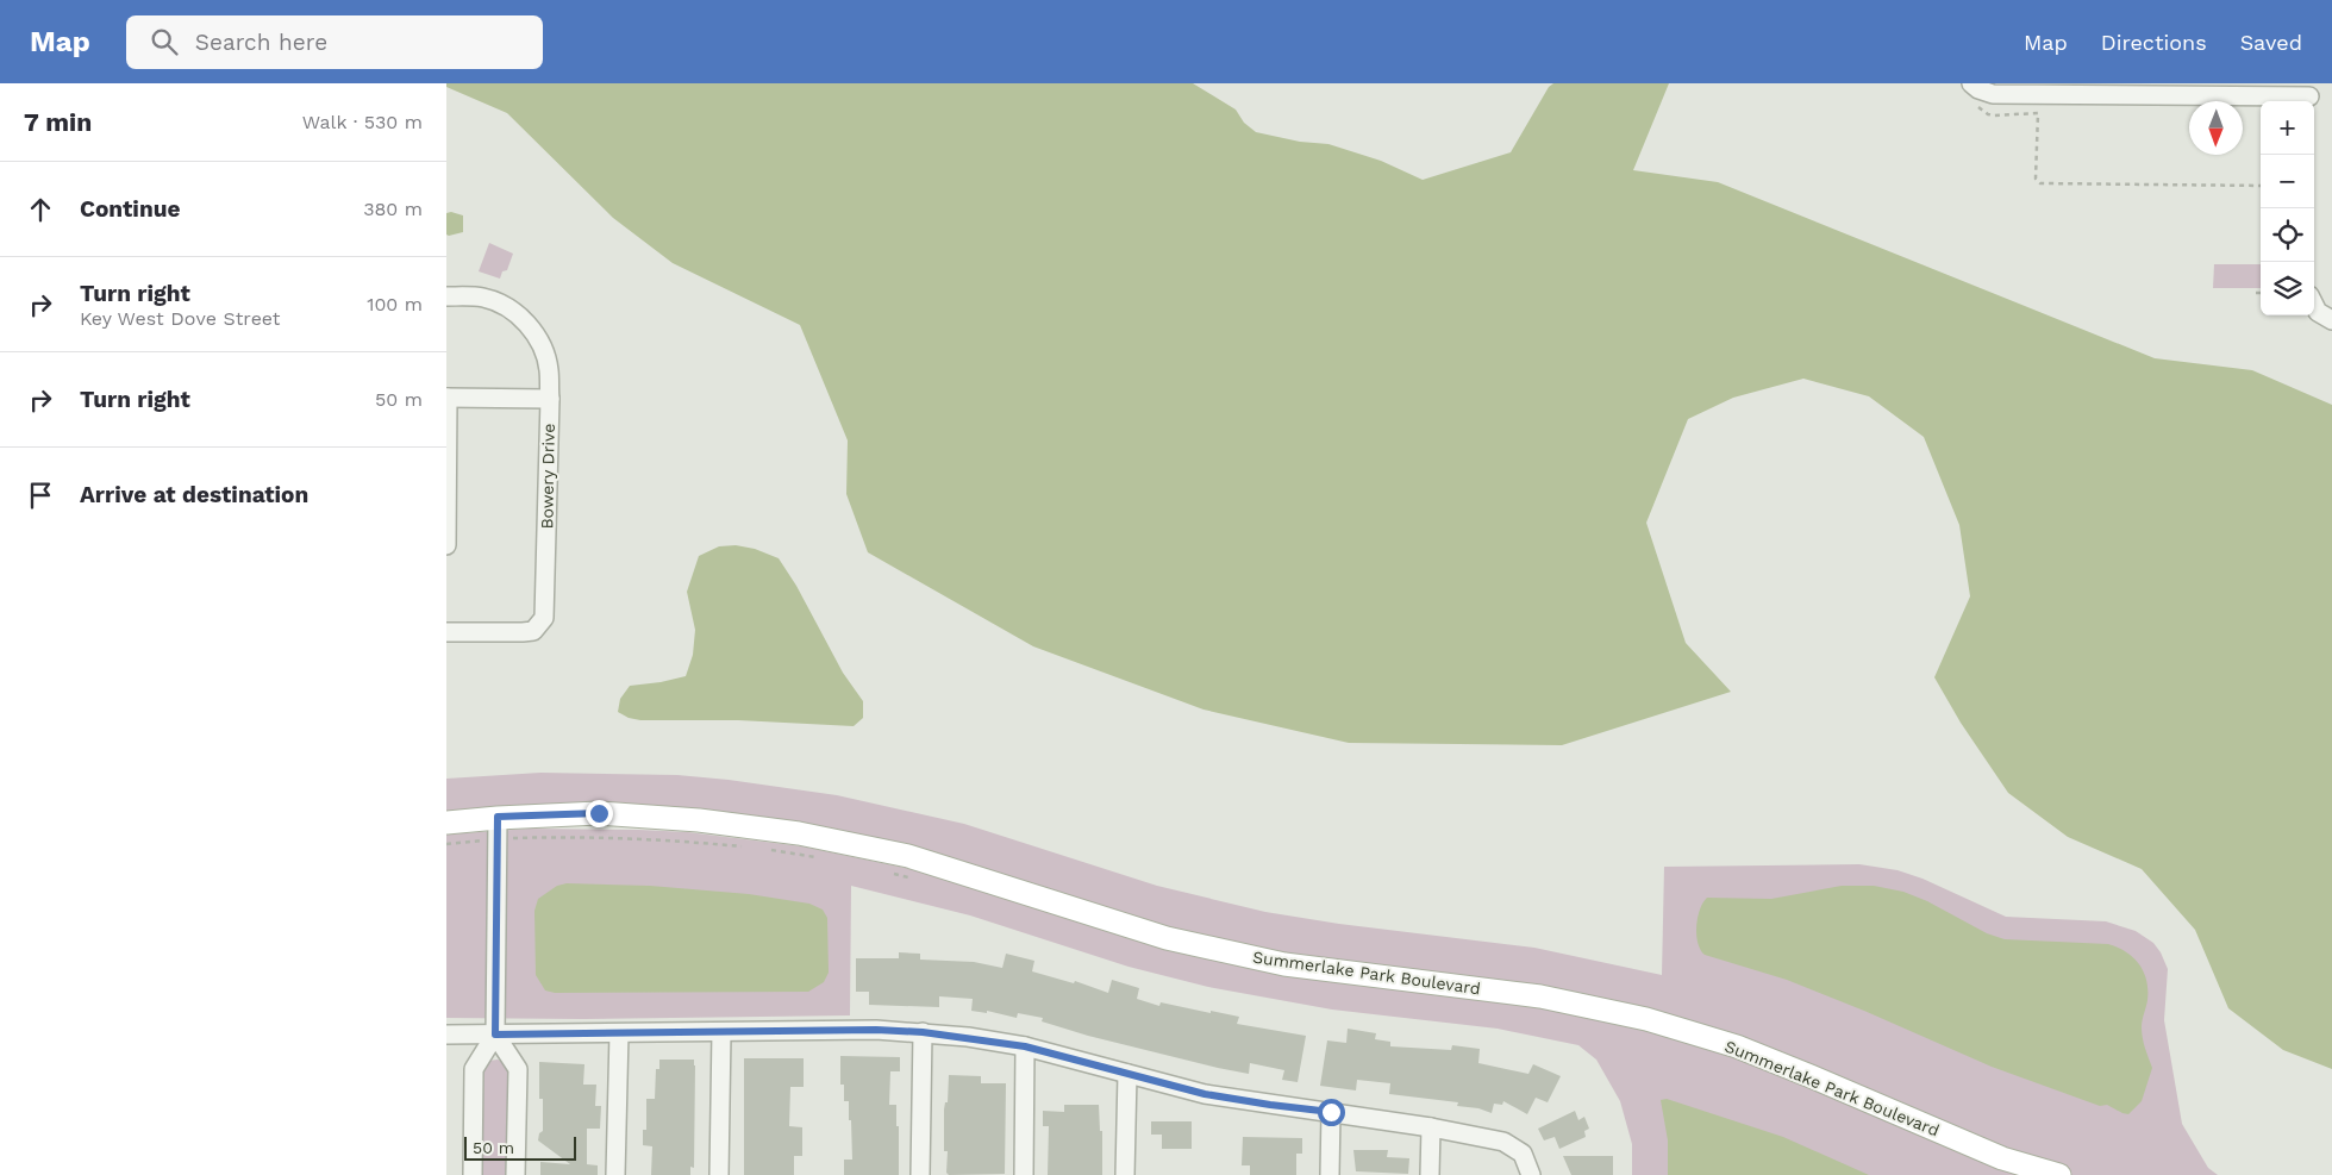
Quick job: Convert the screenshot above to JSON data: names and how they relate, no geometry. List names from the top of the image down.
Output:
{
  "streets": {
    "main road": ["Summerlake Park Boulevard"],
    "street": ["Bowery Drive"]
  },
  "scale_bar": "50 m",
  "north": "bottom",
  "page": {
    "header": "Map",
    "search": "Search here",
    "nav": ["Map", "Directions", "Saved"],
    "heading": ["7 min", "Walk · 530 m"],
    "map_buttons": ["+", "−"],
    "list": [
      ["Continue", "380 m"],
      ["Turn right", "Key West Dove Street", "100 m"],
      ["Turn right", "50 m"],
      "Arrive at destination"
    ],
    "scale": "50 m"
  }
}
